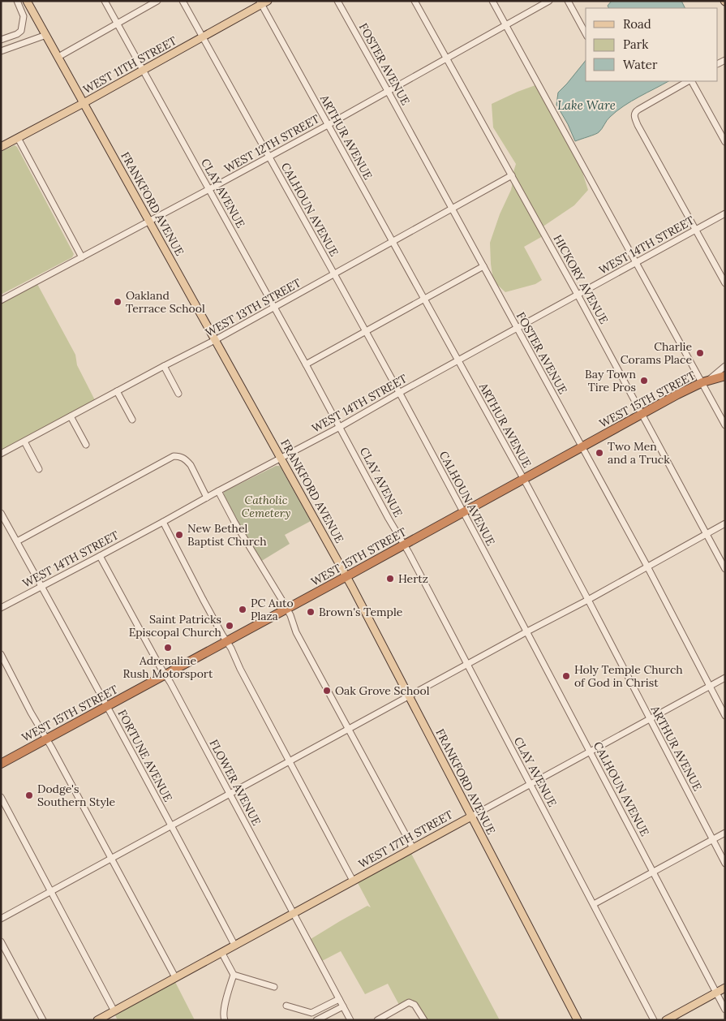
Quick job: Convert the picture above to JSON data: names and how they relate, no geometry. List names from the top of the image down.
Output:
{
  "streets": {
    "highway": ["WEST 15TH STREET"],
    "main road": ["WEST 11TH STREET", "FRANKFORD AVENUE", "WEST 17TH STREET"],
    "street": [
      "FOSTER AVENUE",
      "ARTHUR AVENUE",
      "WEST 12TH STREET",
      "CLAY AVENUE",
      "CALHOUN AVENUE",
      "WEST 14TH STREET",
      "HICKORY AVENUE",
      "WEST 13TH STREET",
      "FORTUNE AVENUE",
      "FLOWER AVENUE"
    ]
  },
  "crossings": [
    ["FOSTER AVENUE", "WEST 12TH STREET"],
    ["FOSTER AVENUE", "WEST 14TH STREET"],
    ["FOSTER AVENUE", "WEST 13TH STREET"],
    ["FOSTER AVENUE", "WEST 15TH STREET"],
    ["FOSTER AVENUE", "WEST 17TH STREET"],
    ["WEST 11TH STREET", "ARTHUR AVENUE"],
    ["WEST 11TH STREET", "CLAY AVENUE"],
    ["WEST 11TH STREET", "FRANKFORD AVENUE"],
    ["WEST 11TH STREET", "CALHOUN AVENUE"],
    ["ARTHUR AVENUE", "WEST 12TH STREET"],
    ["ARTHUR AVENUE", "WEST 14TH STREET"],
    ["ARTHUR AVENUE", "WEST 13TH STREET"],
    ["ARTHUR AVENUE", "WEST 15TH STREET"],
    ["ARTHUR AVENUE", "WEST 17TH STREET"],
    ["WEST 12TH STREET", "CLAY AVENUE"],
    ["WEST 12TH STREET", "FRANKFORD AVENUE"],
    ["WEST 12TH STREET", "CALHOUN AVENUE"],
    ["WEST 12TH STREET", "HICKORY AVENUE"],
    ["CLAY AVENUE", "WEST 14TH STREET"],
    ["CLAY AVENUE", "WEST 13TH STREET"],
    ["CLAY AVENUE", "WEST 15TH STREET"],
    ["CLAY AVENUE", "WEST 17TH STREET"],
    ["FRANKFORD AVENUE", "WEST 14TH STREET"],
    ["FRANKFORD AVENUE", "WEST 13TH STREET"],
    ["FRANKFORD AVENUE", "WEST 15TH STREET"],
    ["FRANKFORD AVENUE", "WEST 17TH STREET"],
    ["CALHOUN AVENUE", "WEST 14TH STREET"],
    ["CALHOUN AVENUE", "WEST 13TH STREET"],
    ["CALHOUN AVENUE", "WEST 15TH STREET"],
    ["CALHOUN AVENUE", "WEST 17TH STREET"],
    ["WEST 14TH STREET", "HICKORY AVENUE"],
    ["WEST 14TH STREET", "FORTUNE AVENUE"],
    ["WEST 14TH STREET", "FLOWER AVENUE"],
    ["HICKORY AVENUE", "WEST 13TH STREET"],
    ["HICKORY AVENUE", "WEST 15TH STREET"],
    ["WEST 15TH STREET", "FORTUNE AVENUE"],
    ["WEST 15TH STREET", "FLOWER AVENUE"],
    ["FORTUNE AVENUE", "WEST 17TH STREET"],
    ["FLOWER AVENUE", "WEST 17TH STREET"]
  ],
  "water": ["Lake Ware"],
  "parks": ["Catholic Cemetery"],
  "places": [
    "Oakland Terrace School",
    "Charlie Corams Place",
    "Bay Town Tire Pros",
    "Two Men and a Truck",
    "New Bethel Baptist Church",
    "Hertz",
    "PC Auto Plaza",
    "Brown's Temple",
    "Saint Patricks Episcopal Church",
    "Adrenaline Rush Motorsport",
    "Holy Temple Church of God in Christ",
    "Oak Grove School",
    "Dodge's Southern Style"
  ],
  "legend": ["Road", "Park", "Water"]
}
